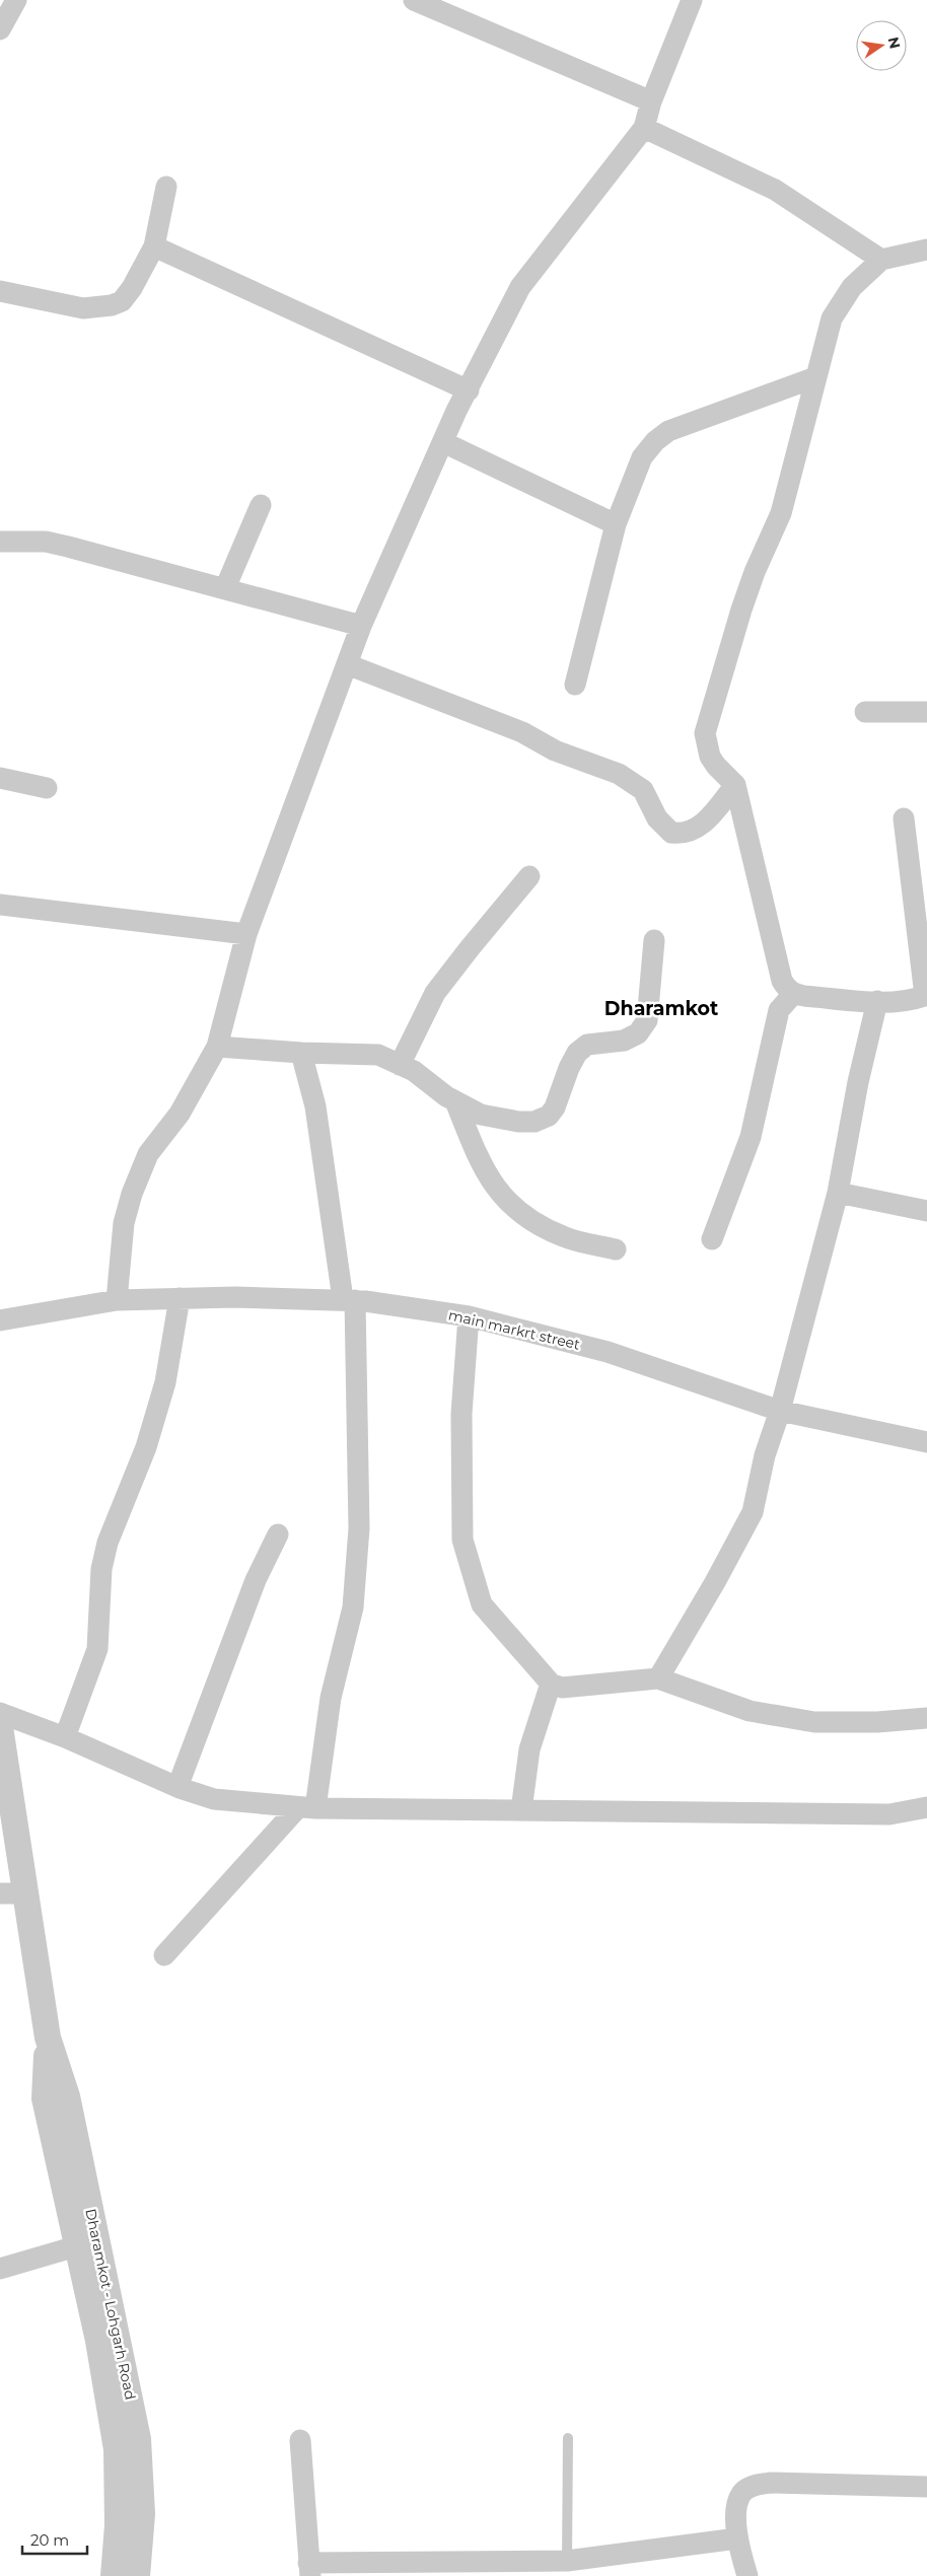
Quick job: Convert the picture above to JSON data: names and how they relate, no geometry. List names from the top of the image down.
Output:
{
  "streets": {
    "street": ["main markrt street", "Dharamkot - Lohgarh Road"]
  },
  "districts": ["Dharamkot"],
  "scale_bar": "20 m",
  "north": "right"
}
